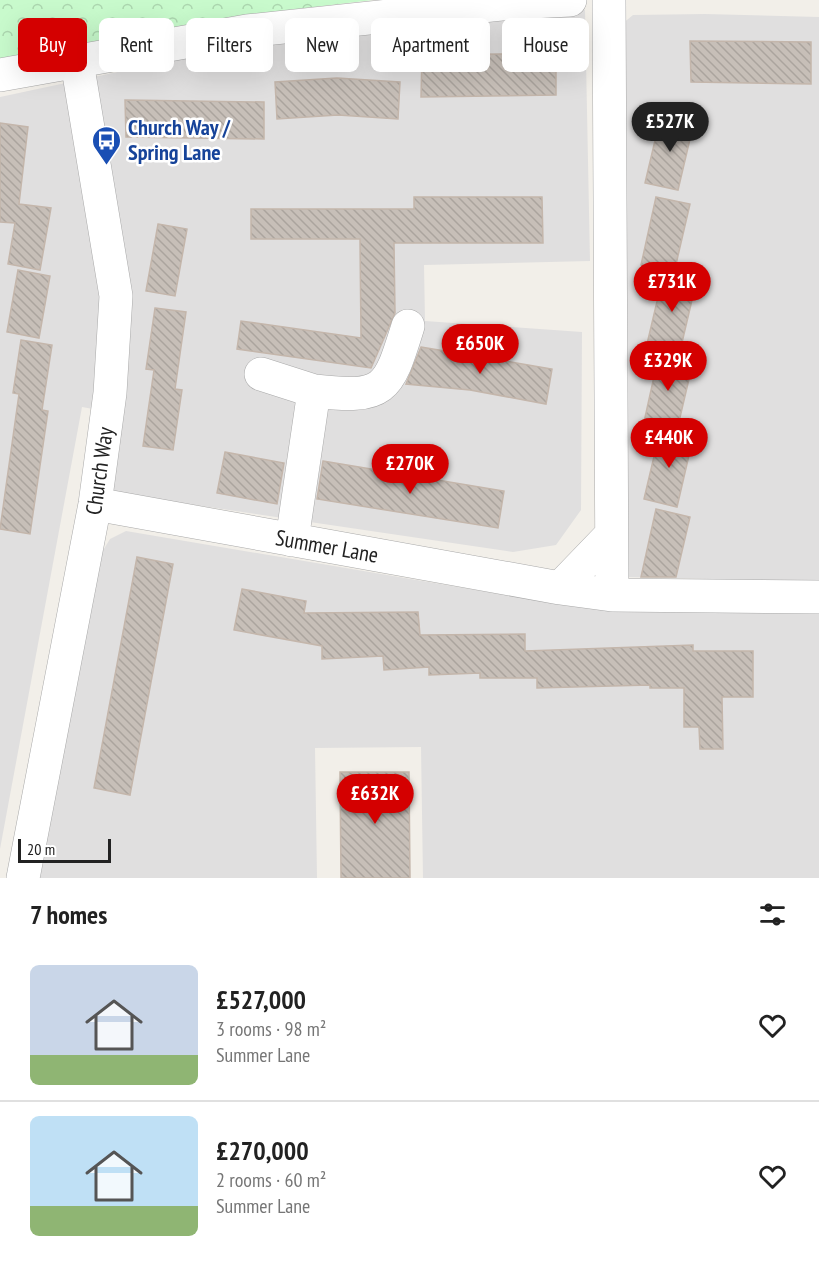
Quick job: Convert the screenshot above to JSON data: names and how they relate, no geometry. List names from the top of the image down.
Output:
{
  "streets": {
    "street": ["Church Way", "Summer Lane"]
  },
  "crossings": [
    ["Church Way", "Summer Lane"]
  ],
  "places": {
    "bus stop": ["Church Way / Spring Lane"]
  },
  "scale_bar": "20 m",
  "page": {
    "chip": [
      "Buy",
      "Rent",
      "Filters",
      "New",
      "Apartment",
      "House"
    ],
    "price": [
      "£527K",
      "£731K",
      "£650K",
      "£329K",
      "£440K",
      "£270K",
      "£632K"
    ],
    "scale": "20 m",
    "heading": "7 homes",
    "list": [
      {
        "name": "£527,000",
        "note": "3 rooms · 98 m² · Summer Lane"
      },
      {
        "name": "£270,000",
        "note": "2 rooms · 60 m² · Summer Lane"
      }
    ]
  }
}
